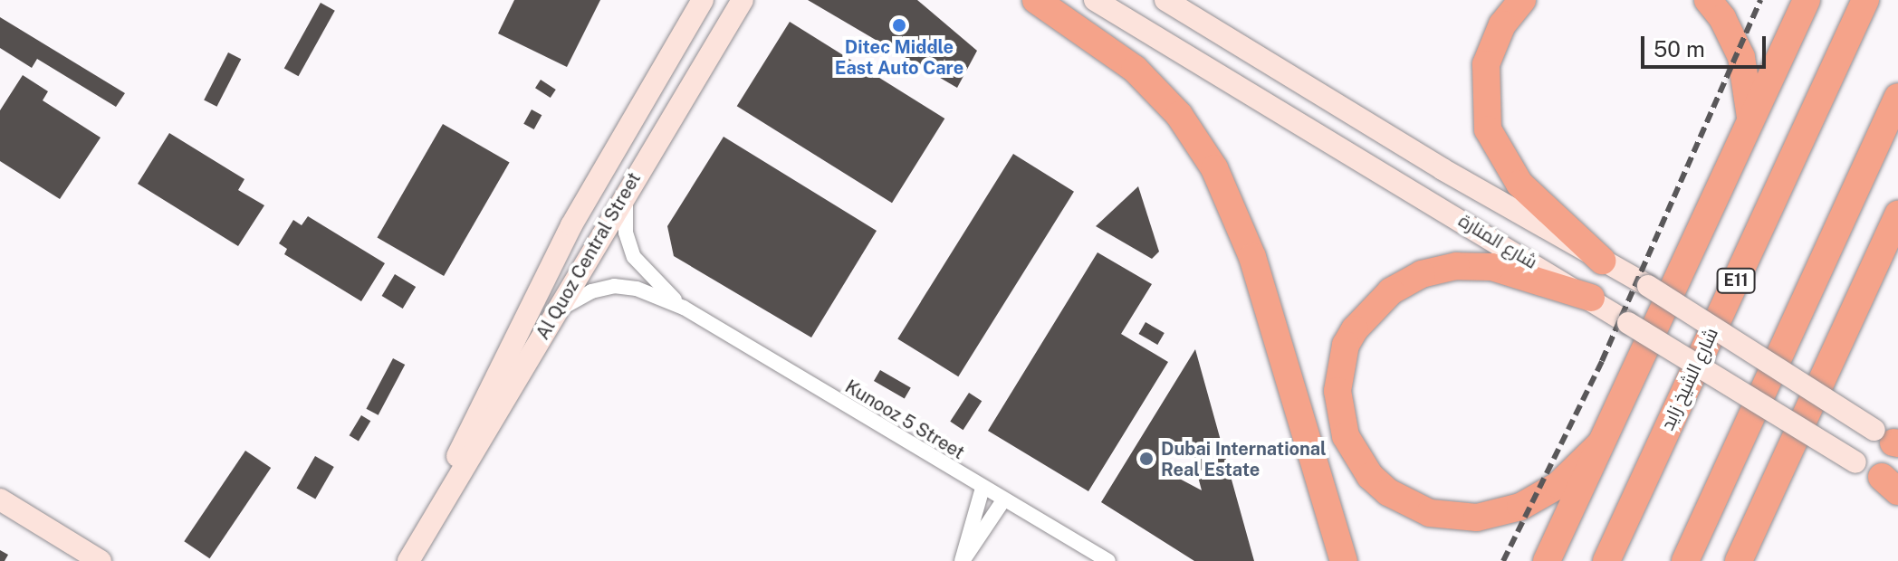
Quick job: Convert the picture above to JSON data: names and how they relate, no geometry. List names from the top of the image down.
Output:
{
  "streets": {
    "highway": ["E11", "شارع الشيخ زايد"],
    "main road": ["شارع المنارة", "Al Quoz Central Street"],
    "street": ["Kunooz 5 Street"]
  },
  "crossings": [
    ["Al Quoz Central Street", "Kunooz 5 Street"]
  ],
  "places": ["Ditec Middle East Auto Care", "Dubai International Real Estate"],
  "scale_bar": "50 m"
}
